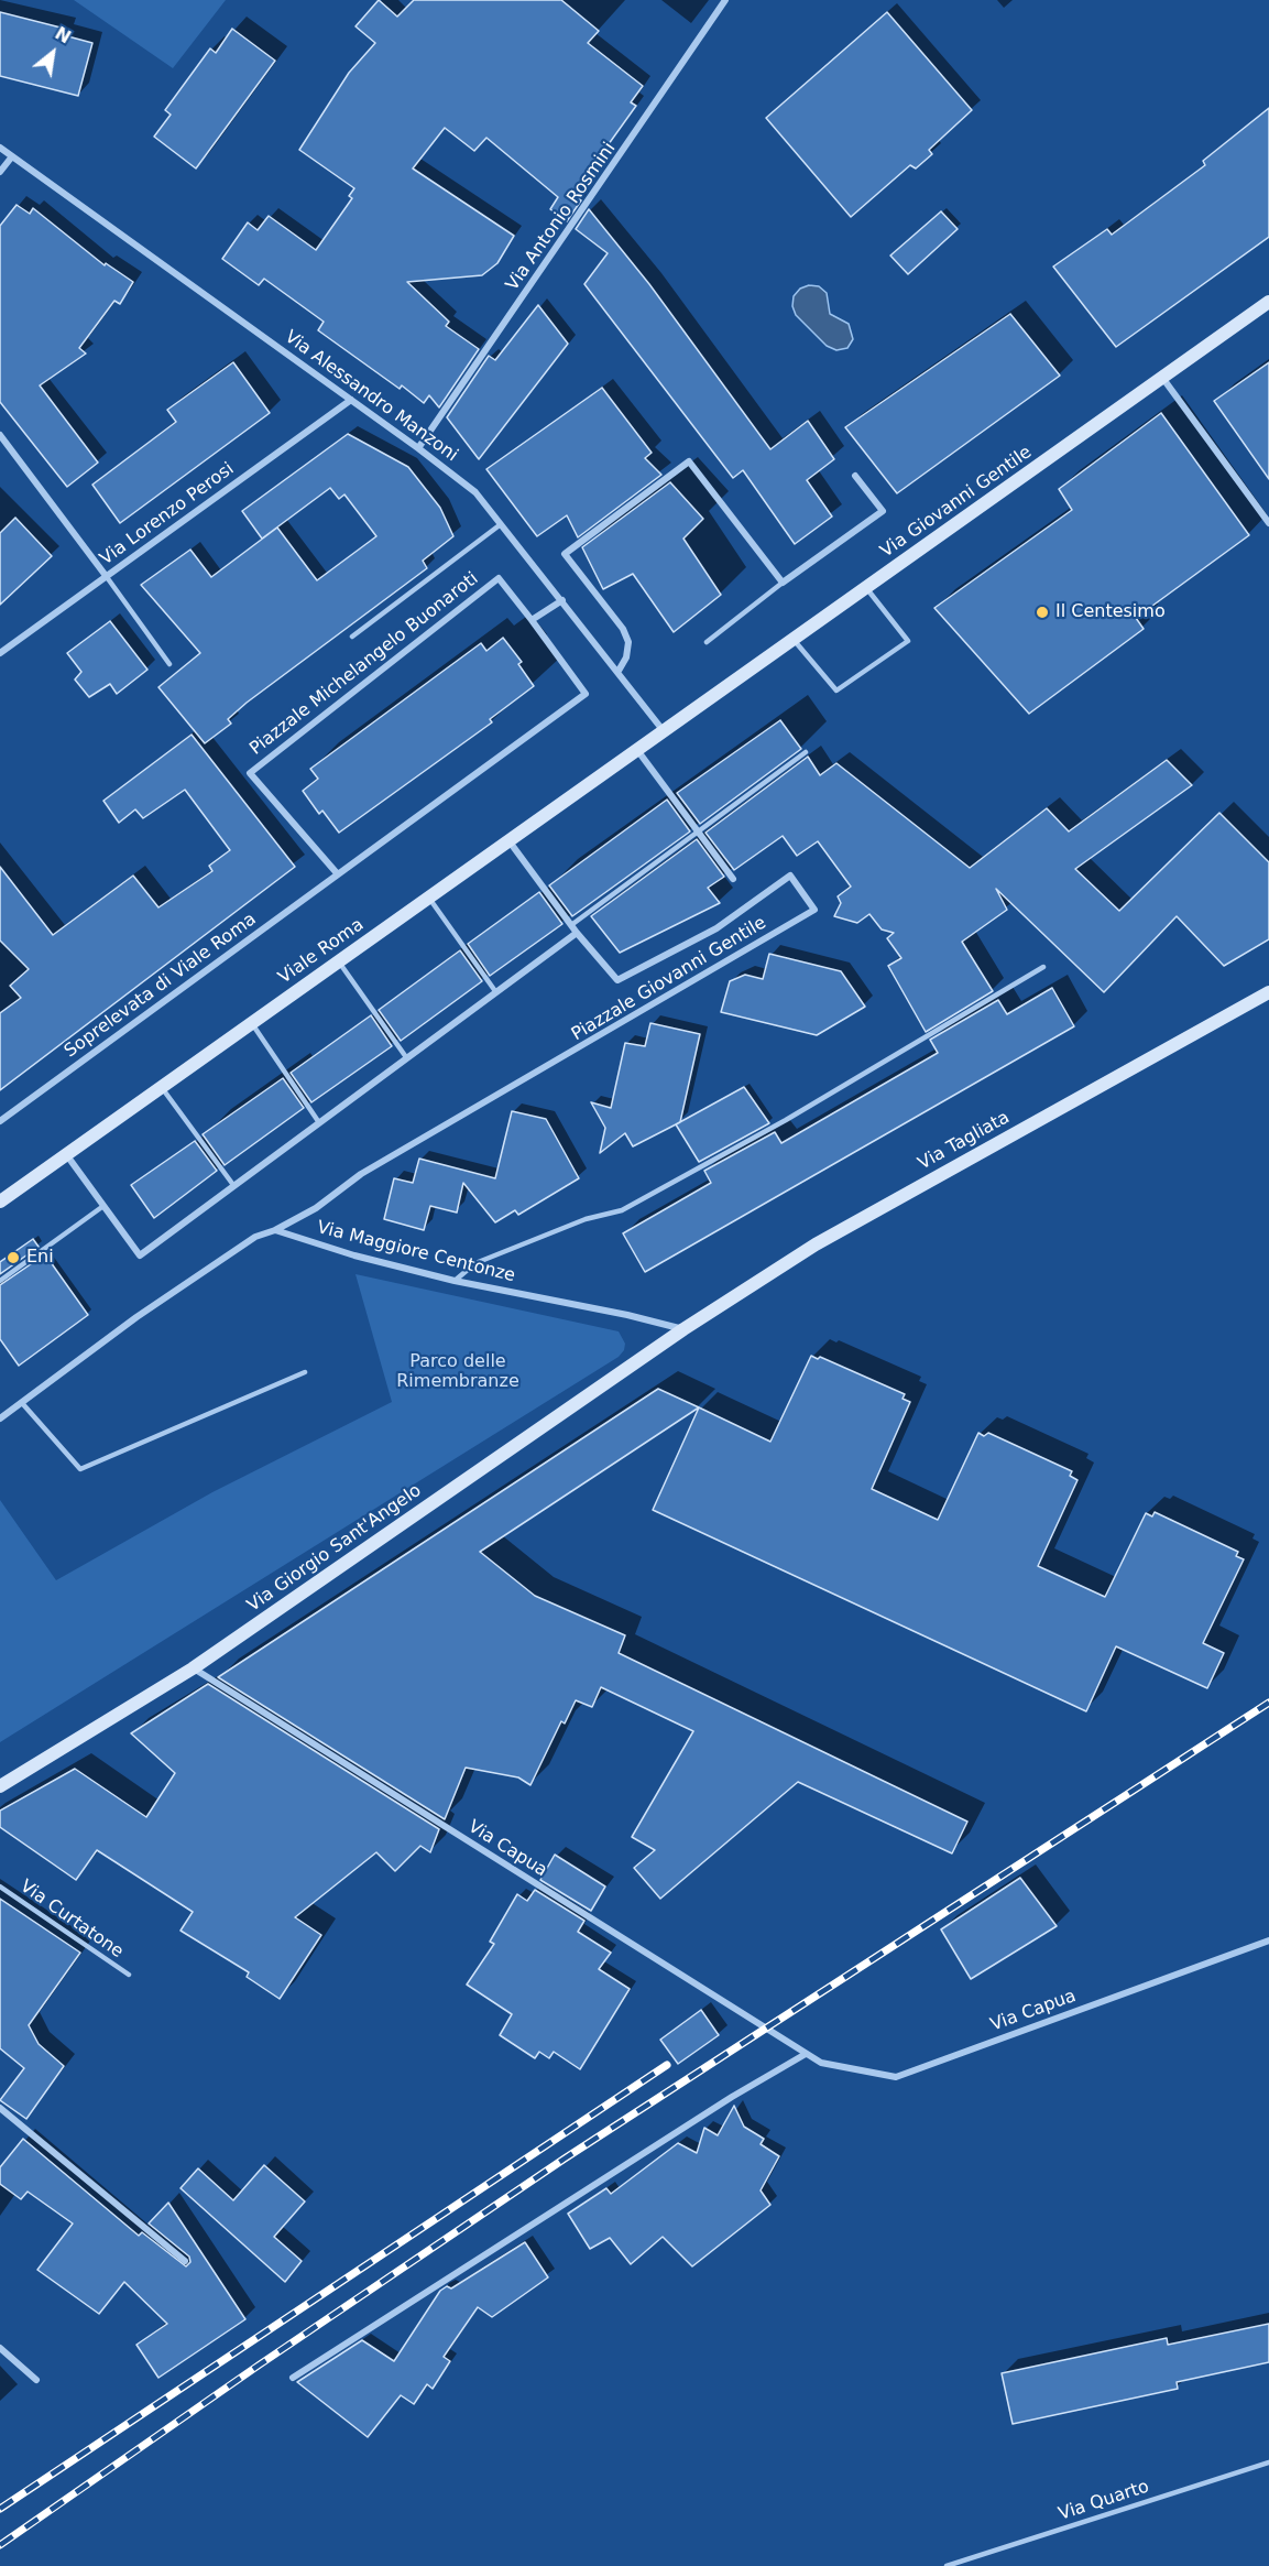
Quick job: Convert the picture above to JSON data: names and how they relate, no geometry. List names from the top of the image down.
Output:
{
  "streets": {
    "main road": [
      "Via Giovanni Gentile",
      "Viale Roma",
      "Via Tagliata",
      "Via Giorgio Sant'Angelo"
    ],
    "street": [
      "Via Antonio Rosmini",
      "Via Alessandro Manzoni",
      "Via Lorenzo Perosi",
      "Piazzale Michelangelo Buonaroti",
      "Piazzale Giovanni Gentile",
      "Soprelevata di Viale Roma",
      "Via Maggiore Centonze",
      "Via Capua"
    ],
    "lane": ["Via Curtatone", "Via Quarto"]
  },
  "crossings": [
    ["Via Antonio Rosmini", "Via Alessandro Manzoni"],
    ["Via Alessandro Manzoni", "Via Giovanni Gentile"],
    ["Via Alessandro Manzoni", "Via Lorenzo Perosi"],
    ["Via Alessandro Manzoni", "Viale Roma"],
    ["Via Giovanni Gentile", "Viale Roma"],
    ["Piazzale Michelangelo Buonaroti", "Soprelevata di Viale Roma"],
    ["Viale Roma", "Piazzale Giovanni Gentile"],
    ["Piazzale Giovanni Gentile", "Via Maggiore Centonze"],
    ["Via Tagliata", "Via Maggiore Centonze"],
    ["Via Tagliata", "Via Giorgio Sant'Angelo"],
    ["Via Maggiore Centonze", "Via Giorgio Sant'Angelo"],
    ["Via Giorgio Sant'Angelo", "Via Capua"]
  ],
  "parks": ["Parco delle Rimembranze"],
  "places": ["Il Centesimo", "Eni"],
  "north": "top right"
}
